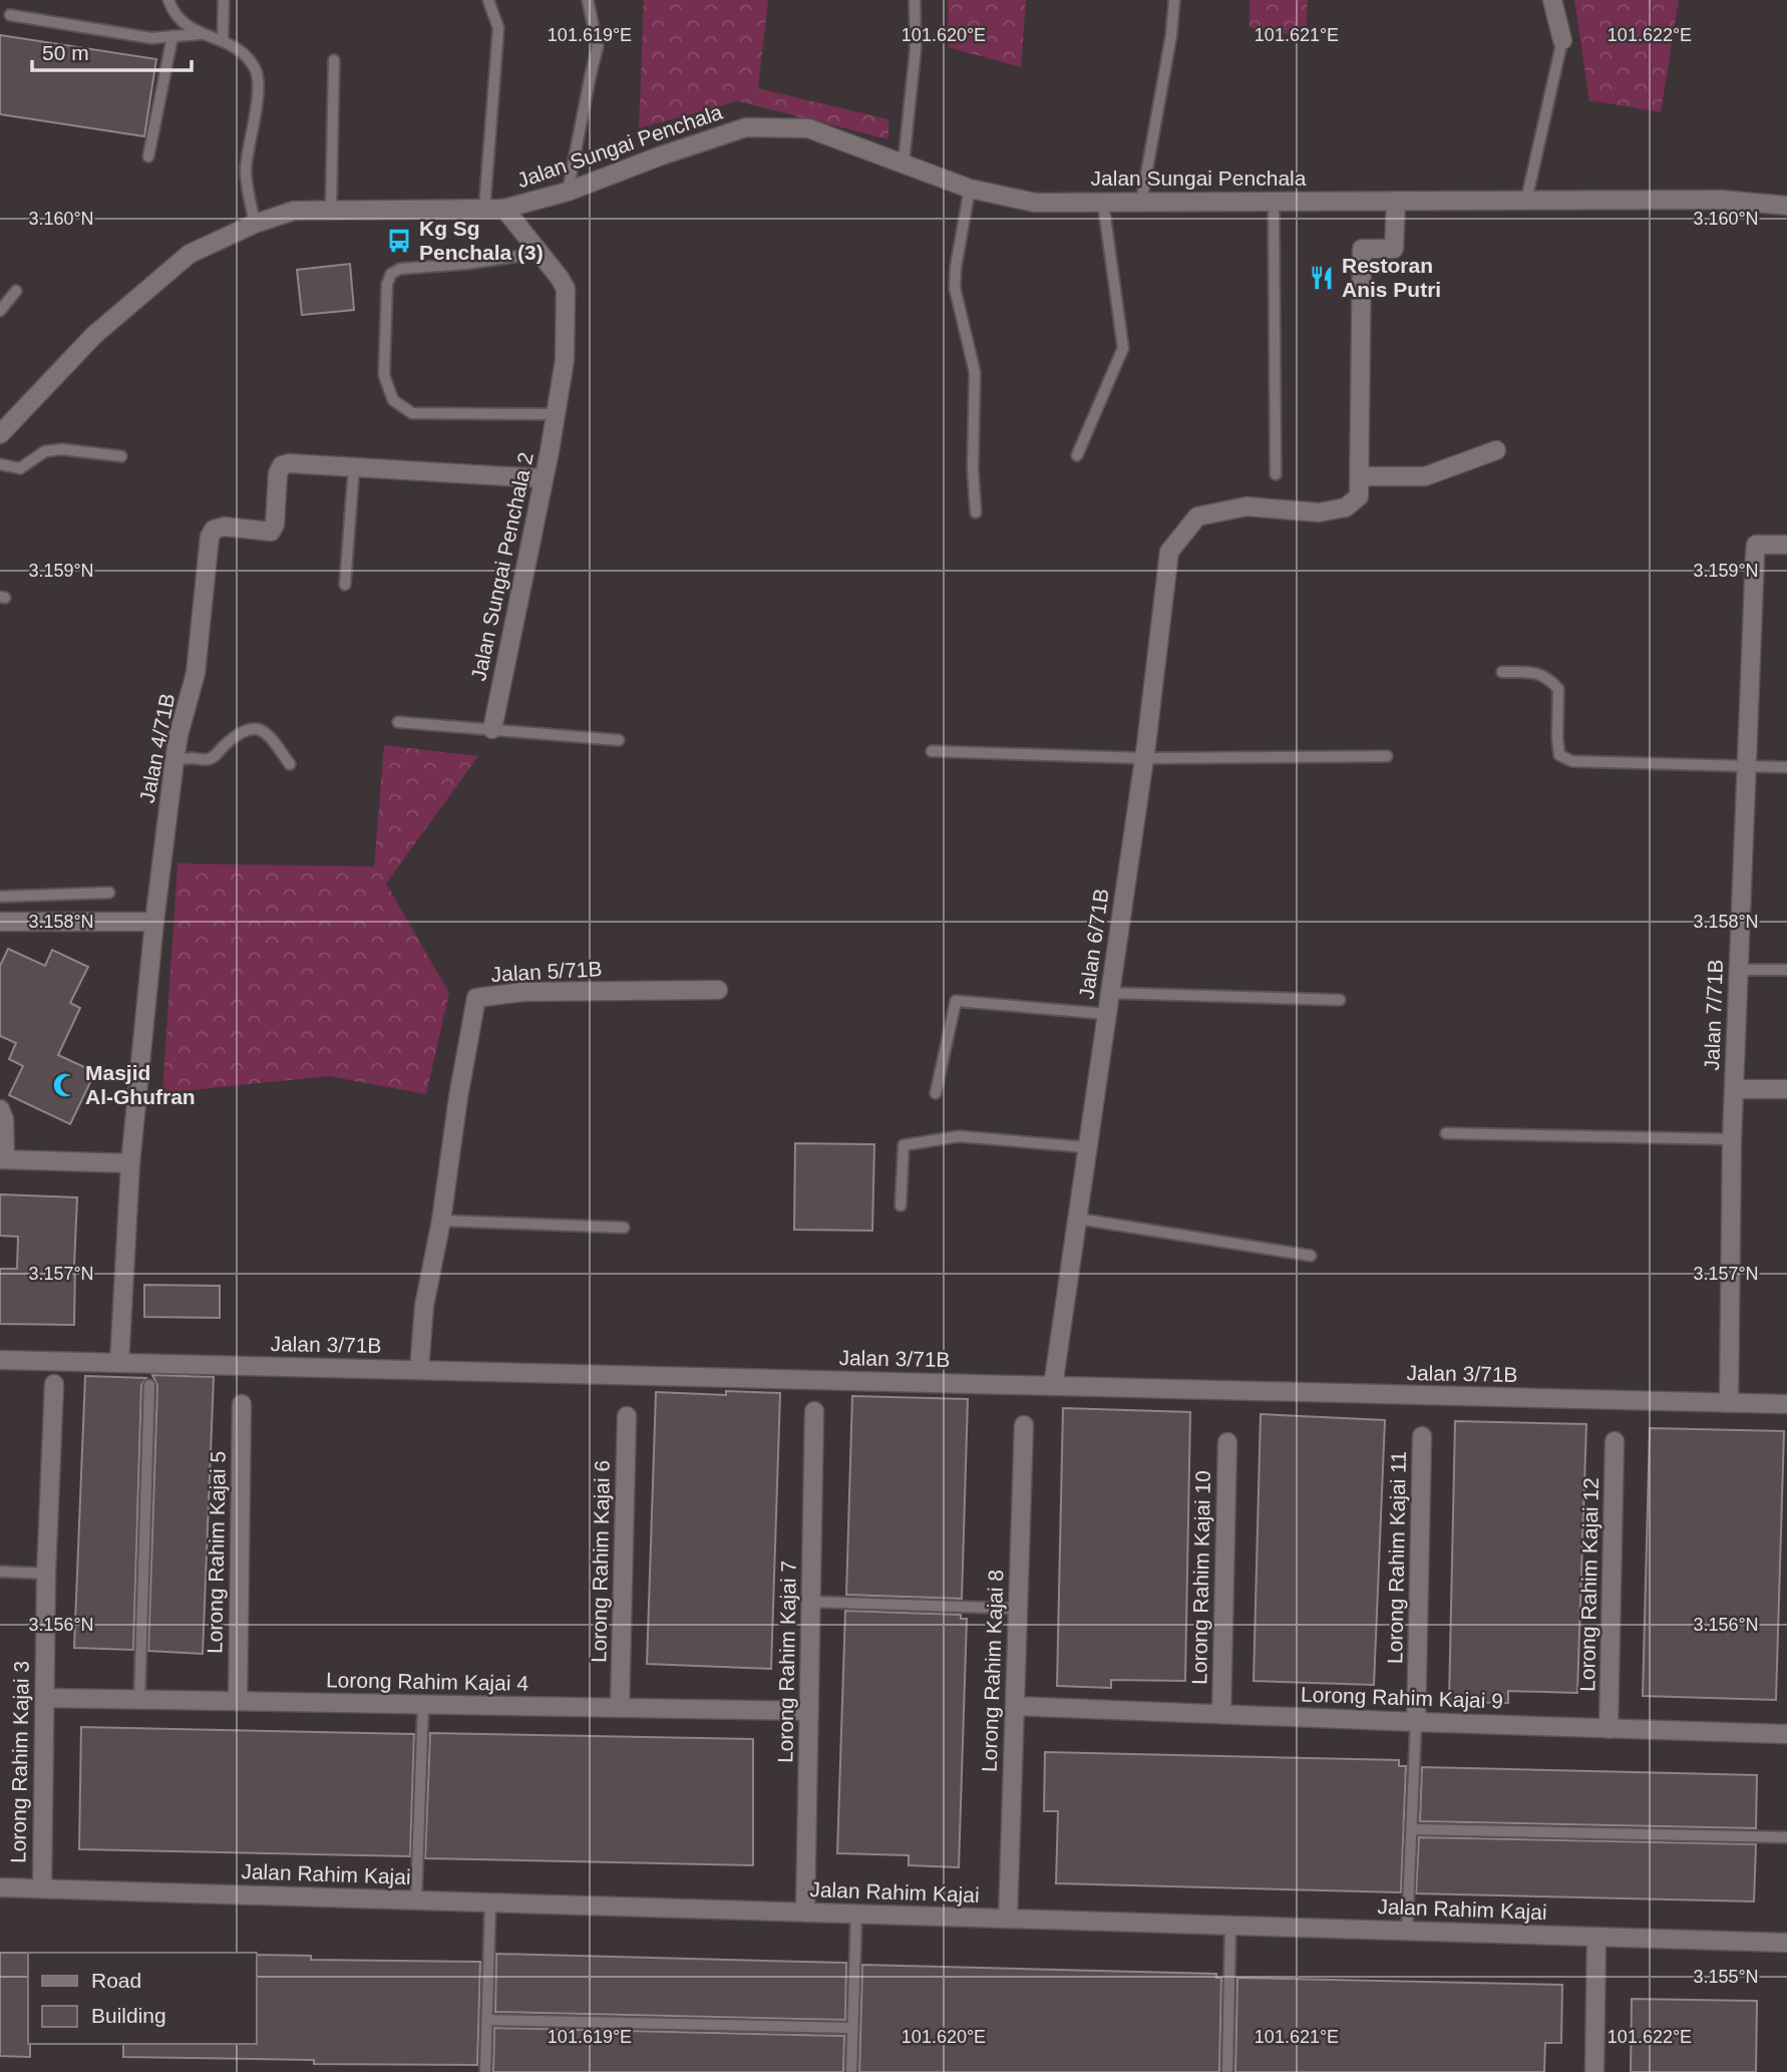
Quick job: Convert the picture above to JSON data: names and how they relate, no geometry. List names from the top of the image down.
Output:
{
  "streets": {
    "street": [
      "Jalan Sungai Penchala",
      "Jalan Sungai Penchala 2",
      "Jalan 4/71B",
      "Jalan 6/71B",
      "Jalan 5/71B",
      "Jalan 7/71B",
      "Jalan 3/71B",
      "Lorong Rahim Kajai 5",
      "Lorong Rahim Kajai 11",
      "Lorong Rahim Kajai 6",
      "Lorong Rahim Kajai 10",
      "Lorong Rahim Kajai 12",
      "Lorong Rahim Kajai 7",
      "Lorong Rahim Kajai 8",
      "Lorong Rahim Kajai 4",
      "Lorong Rahim Kajai 9",
      "Lorong Rahim Kajai 3",
      "Jalan Rahim Kajai"
    ]
  },
  "crossings": [
    ["Jalan Sungai Penchala", "Jalan Sungai Penchala 2"],
    ["Jalan Sungai Penchala 2", "Jalan 4/71B"],
    ["Jalan 4/71B", "Jalan 3/71B"],
    ["Jalan 6/71B", "Jalan 3/71B"],
    ["Jalan 5/71B", "Jalan 3/71B"],
    ["Jalan 7/71B", "Jalan 3/71B"],
    ["Lorong Rahim Kajai 5", "Lorong Rahim Kajai 4"],
    ["Lorong Rahim Kajai 11", "Lorong Rahim Kajai 9"],
    ["Lorong Rahim Kajai 6", "Lorong Rahim Kajai 4"],
    ["Lorong Rahim Kajai 10", "Lorong Rahim Kajai 9"],
    ["Lorong Rahim Kajai 12", "Lorong Rahim Kajai 9"],
    ["Lorong Rahim Kajai 7", "Lorong Rahim Kajai 4"],
    ["Lorong Rahim Kajai 7", "Jalan Rahim Kajai"],
    ["Lorong Rahim Kajai 8", "Lorong Rahim Kajai 9"],
    ["Lorong Rahim Kajai 8", "Jalan Rahim Kajai"],
    ["Lorong Rahim Kajai 4", "Lorong Rahim Kajai 3"],
    ["Lorong Rahim Kajai 3", "Jalan Rahim Kajai"]
  ],
  "places": {
    "bus stop": ["Kg Sg Penchala (3)"],
    "restaurant": ["Restoran Anis Putri"],
    "mosque": ["Masjid Al-Ghufran"]
  },
  "legend": ["Road", "Building"],
  "scale_bar": "50 m",
  "coordinates": [
    "101.619°E",
    "101.620°E",
    "101.621°E",
    "101.622°E",
    "3.160°N",
    "3.159°N",
    "3.158°N",
    "3.157°N",
    "3.156°N",
    "3.155°N"
  ]
}
